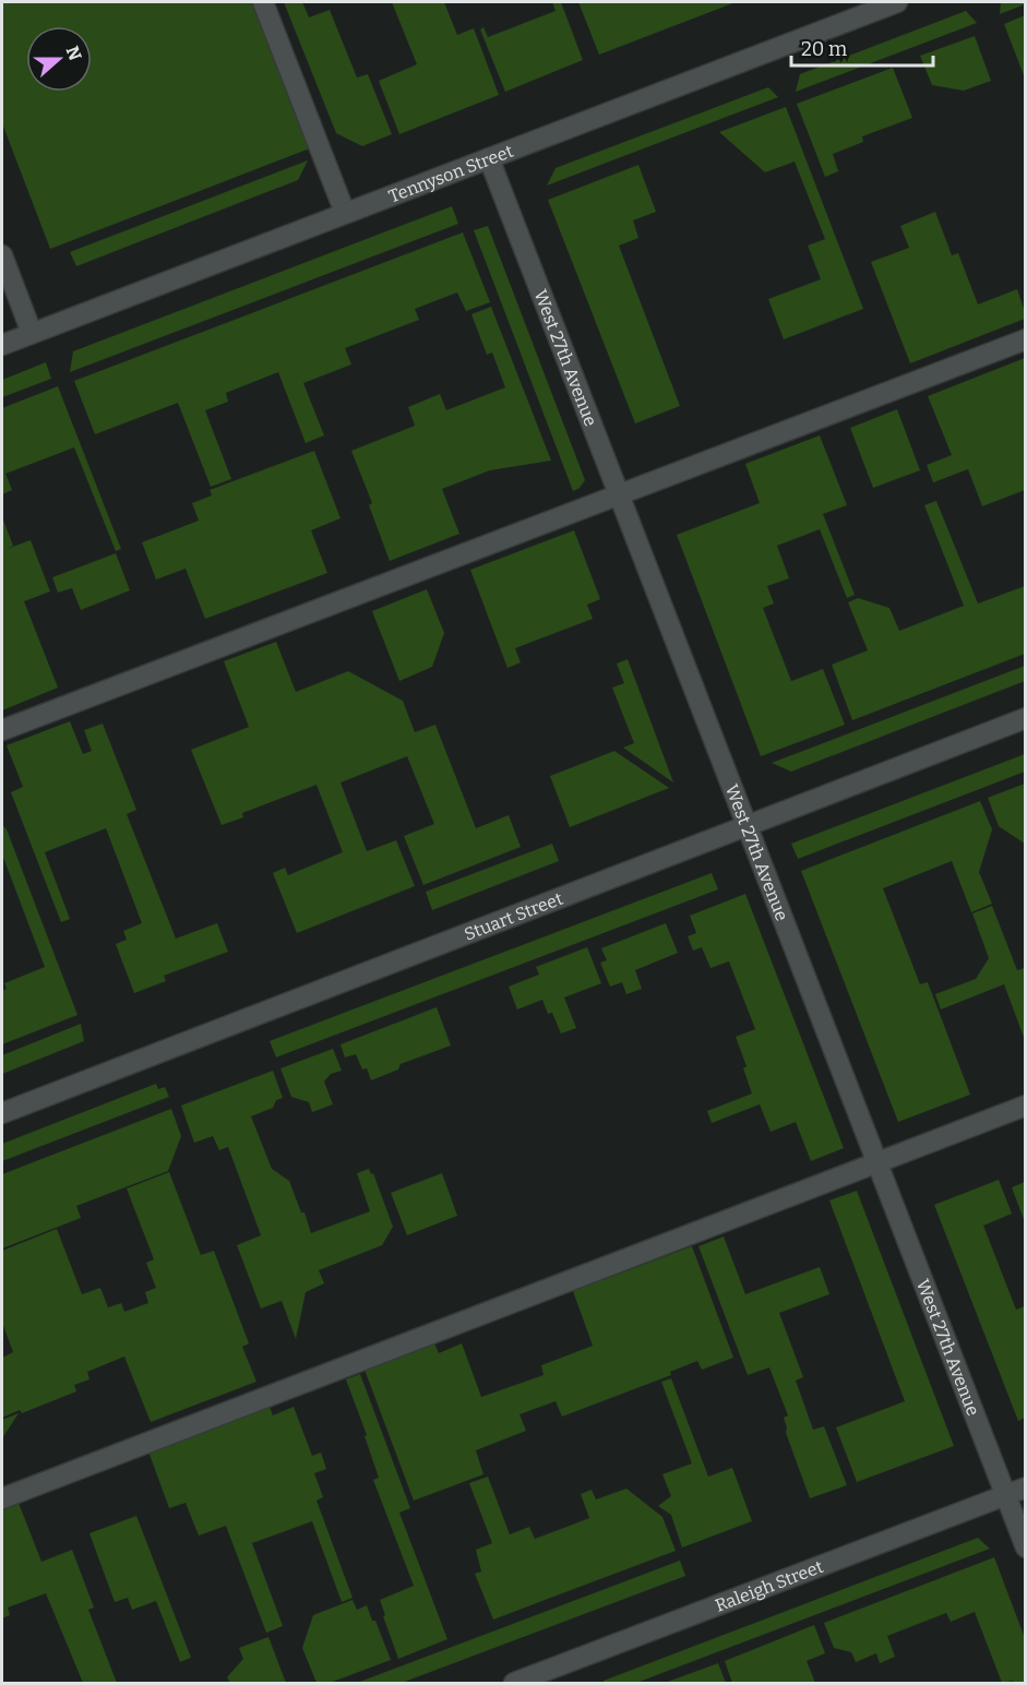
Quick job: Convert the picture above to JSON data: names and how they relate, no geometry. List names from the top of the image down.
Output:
{
  "streets": {
    "street": [
      "Tennyson Street",
      "West 27th Avenue",
      "Stuart Street",
      "Raleigh Street"
    ]
  },
  "crossings": [
    ["Tennyson Street", "West 27th Avenue"],
    ["West 27th Avenue", "Stuart Street"],
    ["West 27th Avenue", "Raleigh Street"]
  ],
  "scale_bar": "20 m",
  "north": "right"
}
